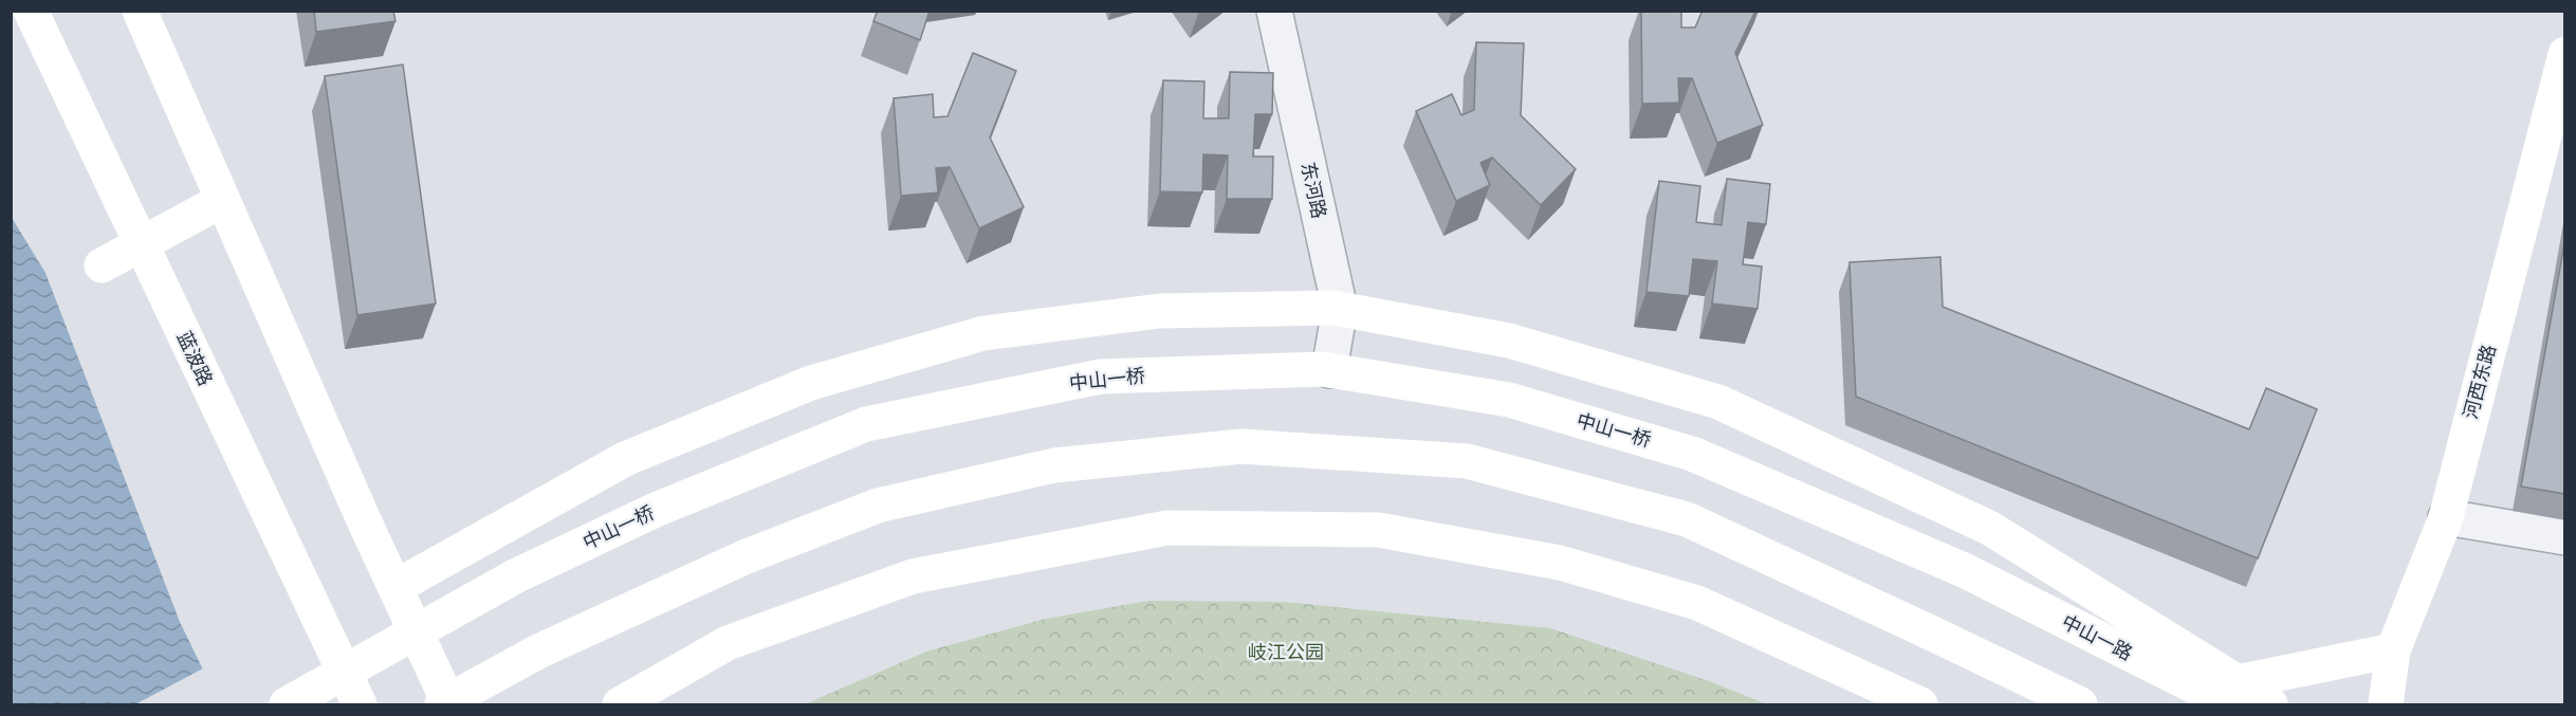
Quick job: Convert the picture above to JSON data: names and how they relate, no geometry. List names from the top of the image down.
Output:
{
  "streets": {
    "street": [
      "东河路",
      "蓝波路",
      "中山一桥",
      "河西东路",
      "中山一路"
    ]
  },
  "crossings": [
    ["东河路", "中山一桥"],
    ["中山一桥", "中山一路"]
  ],
  "parks": ["岐江公园"]
}
